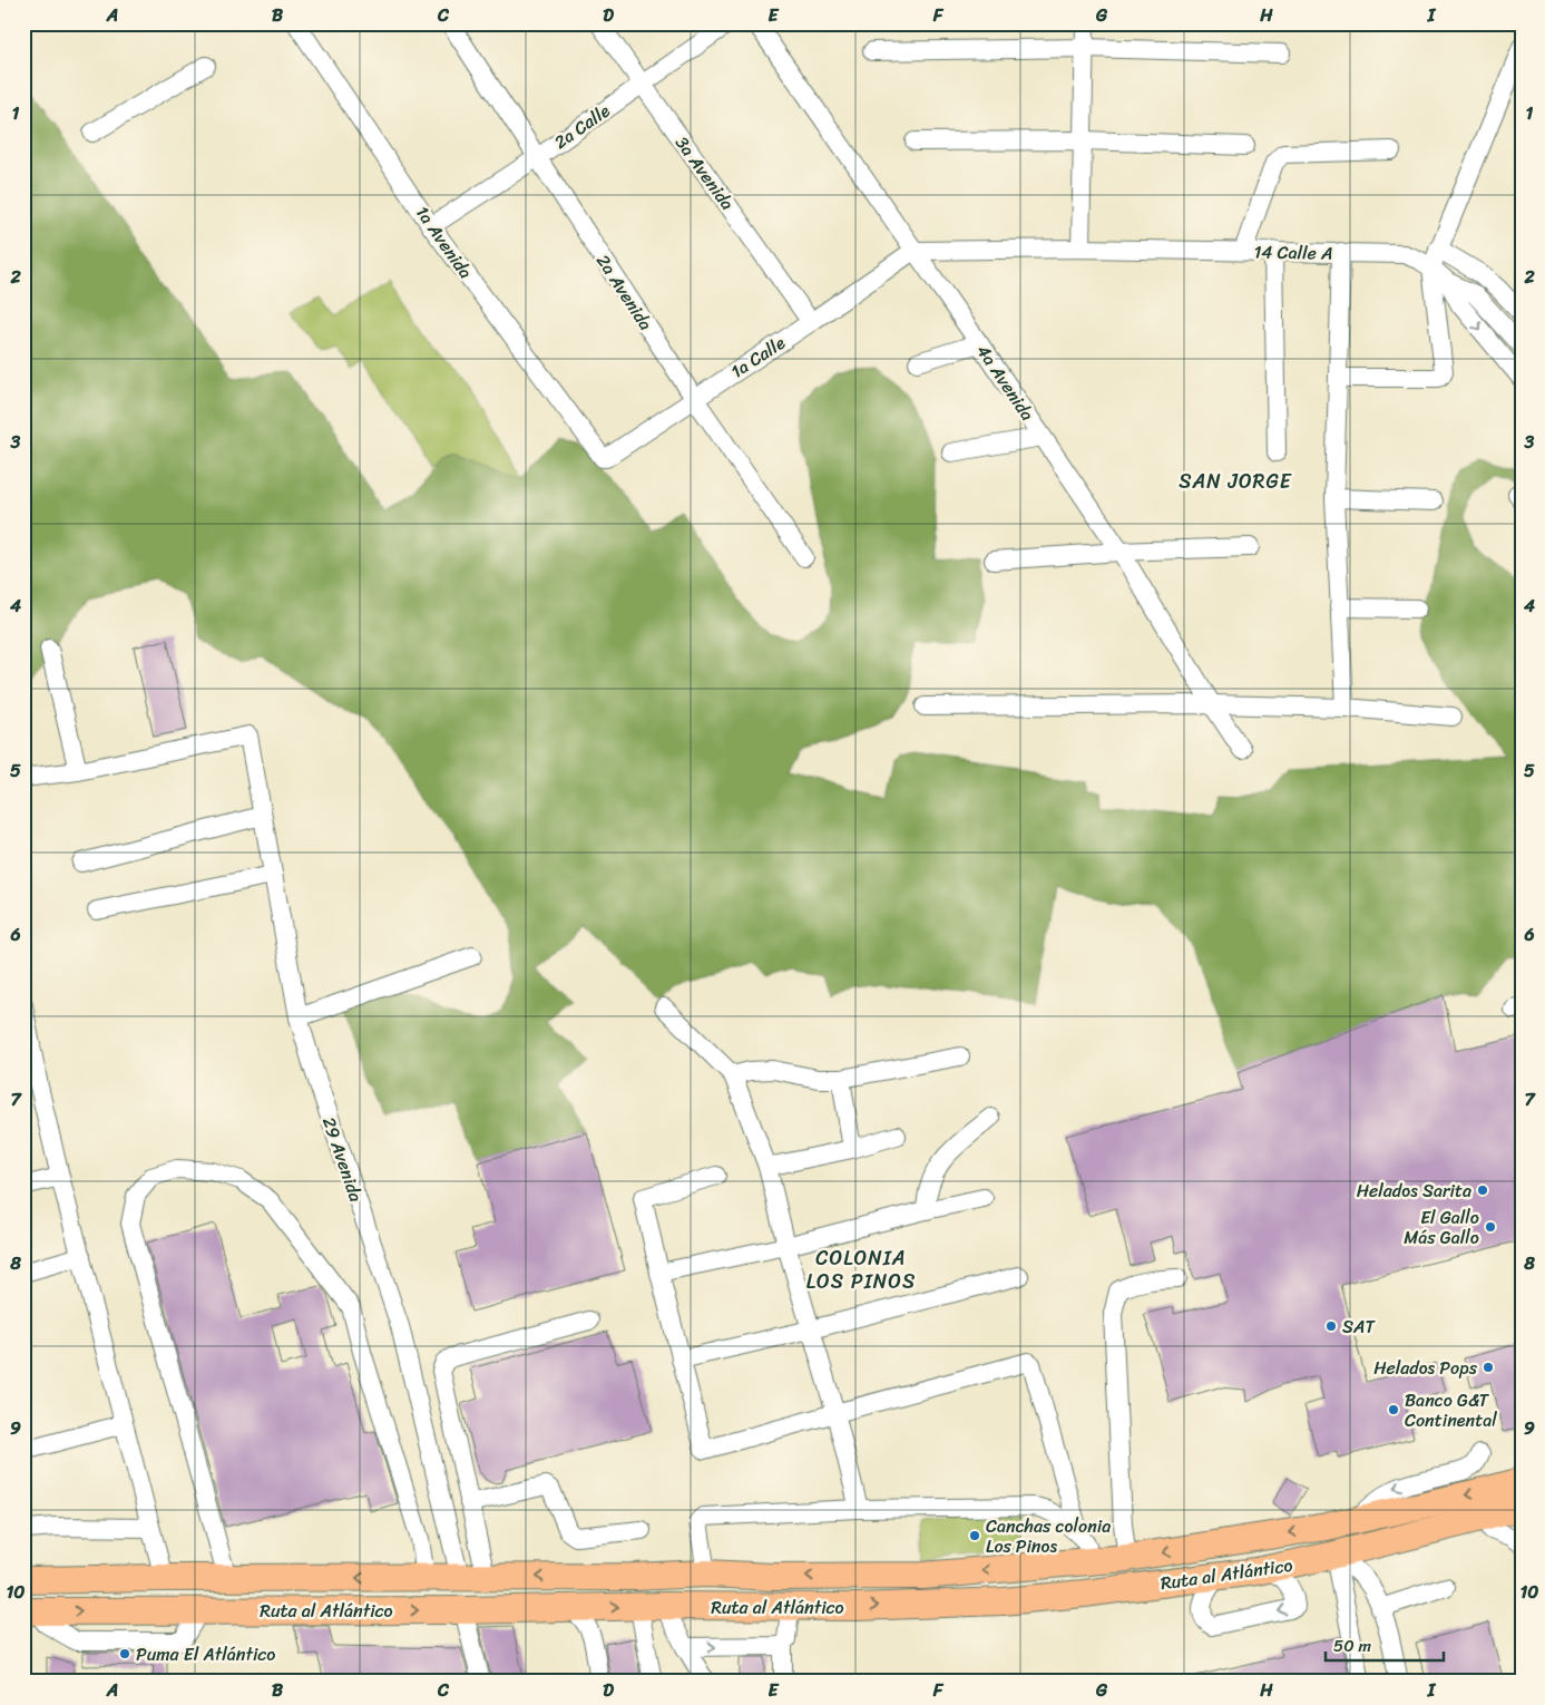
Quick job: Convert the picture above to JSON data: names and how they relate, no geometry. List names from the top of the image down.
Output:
{
  "streets": {
    "highway": ["Ruta al Atlántico"],
    "street": [
      "2a Calle",
      "3a Avenida",
      "1a Avenida",
      "14 Calle A",
      "2a Avenida",
      "1a Calle",
      "4a Avenida",
      "29 Avenida"
    ]
  },
  "crossings": [
    ["2a Calle", "3a Avenida"],
    ["2a Calle", "1a Avenida"],
    ["2a Calle", "2a Avenida"],
    ["3a Avenida", "1a Calle"],
    ["1a Avenida", "1a Calle"],
    ["14 Calle A", "1a Calle"],
    ["14 Calle A", "4a Avenida"],
    ["2a Avenida", "1a Calle"],
    ["1a Calle", "4a Avenida"],
    ["29 Avenida", "Ruta al Atlántico"]
  ],
  "districts": ["SAN JORGE", "COLONIA LOS PINOS"],
  "places": [
    "Helados Sarita",
    "El Gallo Más Gallo",
    "SAT",
    "Helados Pops",
    "Banco G&T Continental",
    "Canchas colonia Los Pinos",
    "Puma El Atlántico"
  ],
  "scale_bar": "50 m",
  "grid": {
    "columns": [
      "A",
      "B",
      "C",
      "D",
      "E",
      "F",
      "G",
      "H",
      "I"
    ],
    "rows": [
      "1",
      "2",
      "3",
      "4",
      "5",
      "6",
      "7",
      "8",
      "9",
      "10"
    ]
  }
}
